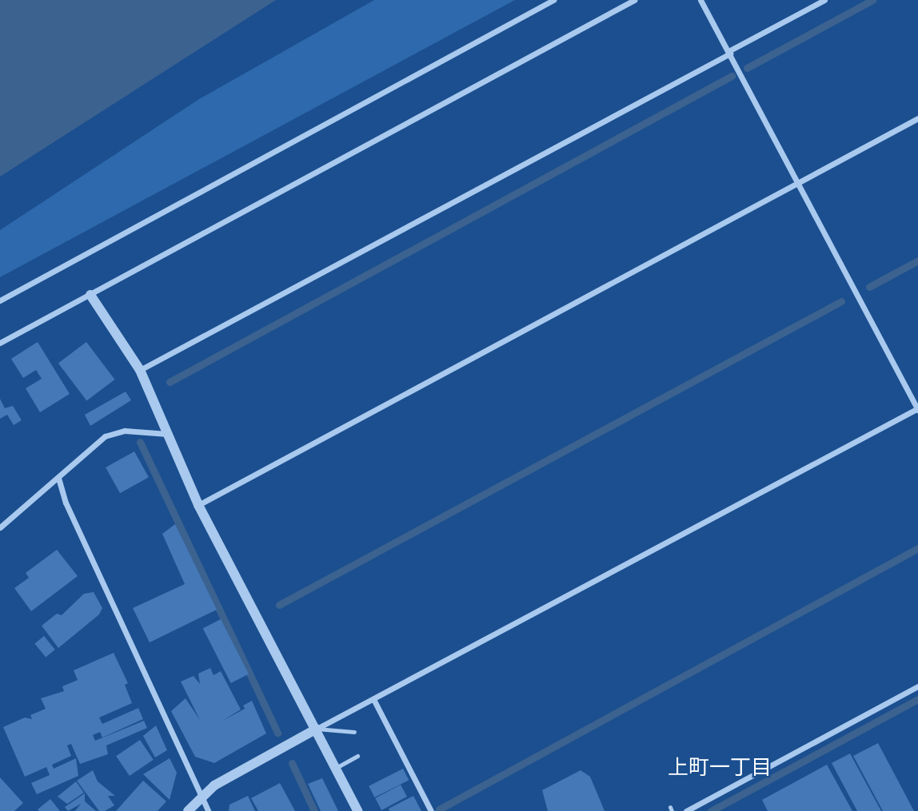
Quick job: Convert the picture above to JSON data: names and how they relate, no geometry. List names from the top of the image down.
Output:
{
  "districts": ["上町一丁目"]
}
